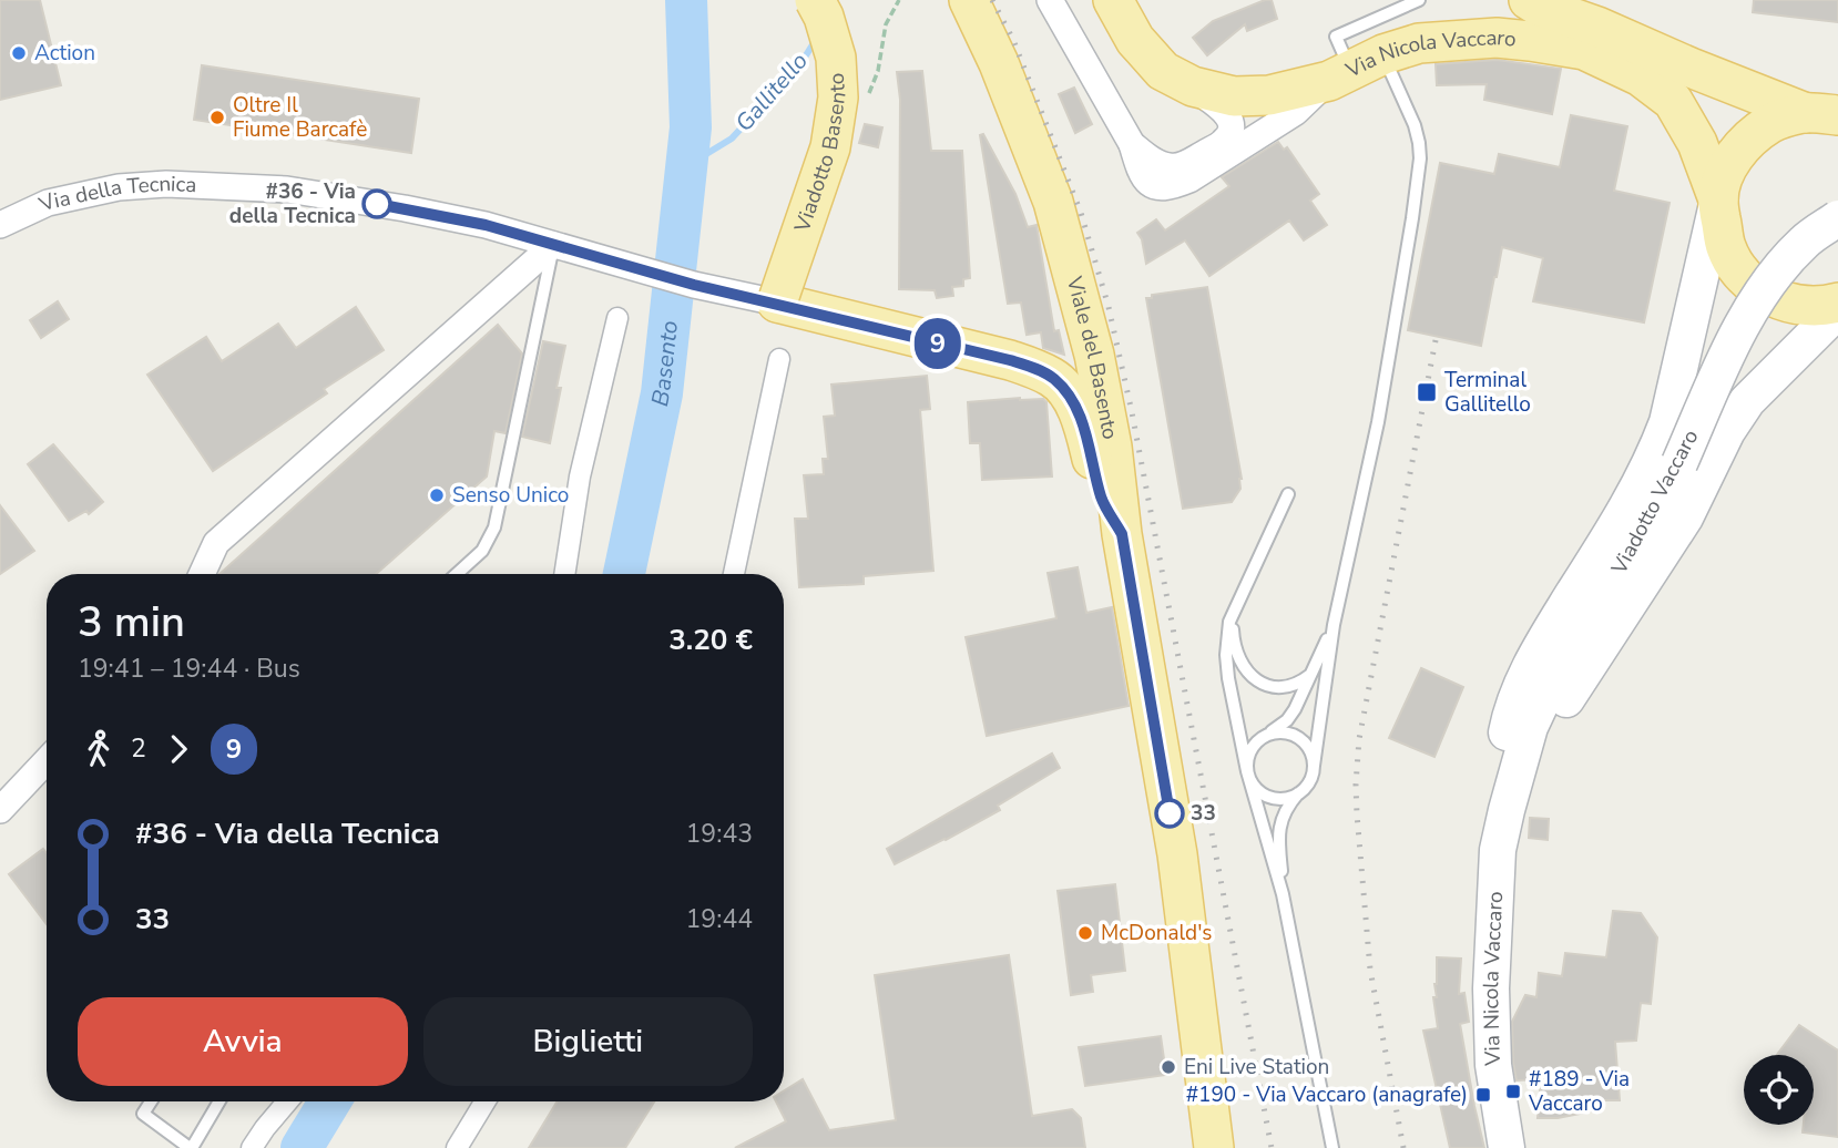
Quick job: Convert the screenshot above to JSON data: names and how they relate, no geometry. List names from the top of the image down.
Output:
{
  "streets": {
    "main road": [
      "Via Nicola Vaccaro",
      "Viadotto Basento",
      "Via della Tecnica",
      "Viale del Basento",
      "Viadotto Vaccaro"
    ]
  },
  "crossings": [
    ["Via Nicola Vaccaro", "Viadotto Vaccaro"],
    ["Viadotto Basento", "Via della Tecnica"]
  ],
  "water": ["Gallitello", "Basento"],
  "places": {
    "other": [
      "Action",
      "Oltre Il Fiume Barcafè",
      "#36 - Via della Tecnica",
      "Senso Unico",
      "33",
      "McDonald's",
      "Eni Live Station"
    ],
    "transit": ["Terminal Gallitello", "#189 - Via Vaccaro", "#190 - Via Vaccaro (anagrafe)"]
  },
  "lines": ["bus line 9"],
  "page": {
    "on_map": "9",
    "heading": ["3 min", "19:41 – 19:44 · Bus", "3.20 €"],
    "legs": ["2", "9"],
    "list": [
      {
        "name": "#36 - Via della Tecnica",
        "value": "19:43"
      },
      {
        "name": "33",
        "value": "19:44"
      }
    ],
    "buttons": ["Avvia", "Biglietti"]
  }
}
